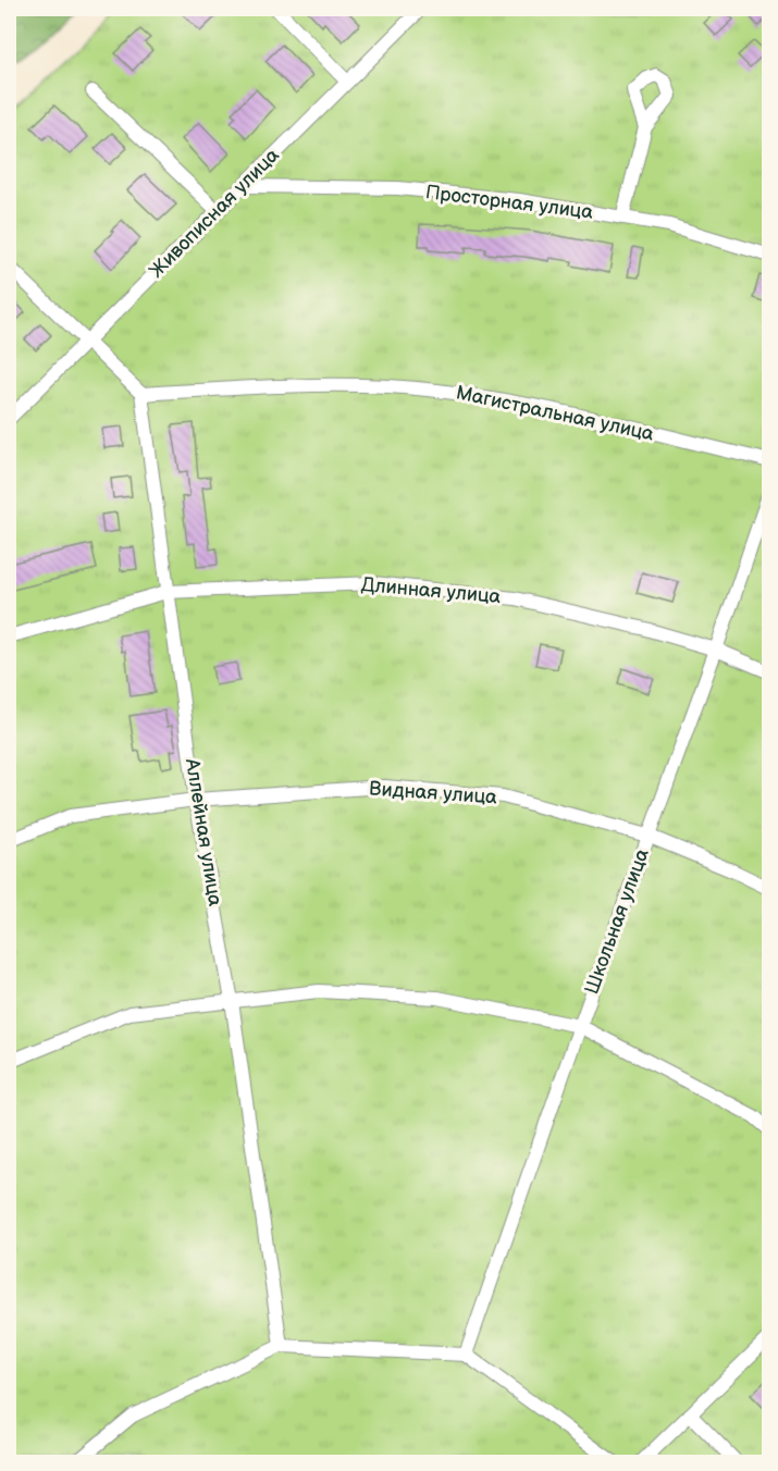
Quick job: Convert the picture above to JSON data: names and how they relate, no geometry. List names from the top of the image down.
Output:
{
  "streets": {
    "street": [
      "Просторная улица",
      "Живописная улица",
      "Магистральная улица",
      "Длинная улица",
      "Видная улица",
      "Аллейная улица",
      "Школьная улица"
    ]
  },
  "crossings": [
    ["Просторная улица", "Живописная улица"],
    ["Магистральная улица", "Аллейная улица"],
    ["Длинная улица", "Аллейная улица"],
    ["Длинная улица", "Школьная улица"],
    ["Видная улица", "Аллейная улица"],
    ["Видная улица", "Школьная улица"]
  ]
}
